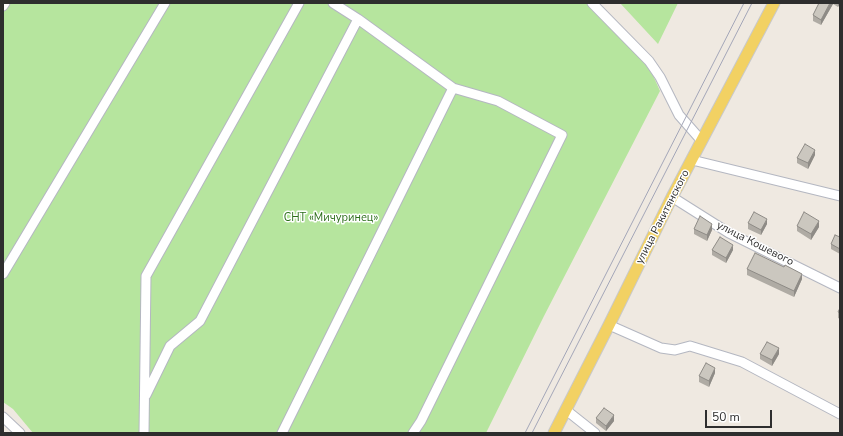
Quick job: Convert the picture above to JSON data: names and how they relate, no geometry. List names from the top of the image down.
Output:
{
  "streets": {
    "main road": ["улица Ракитянского"],
    "street": ["улица Кошевого"]
  },
  "crossings": [
    ["улица Ракитянского", "улица Кошевого"]
  ],
  "parks": ["СНТ «Мичуринец»"],
  "scale_bar": "50 m"
}
